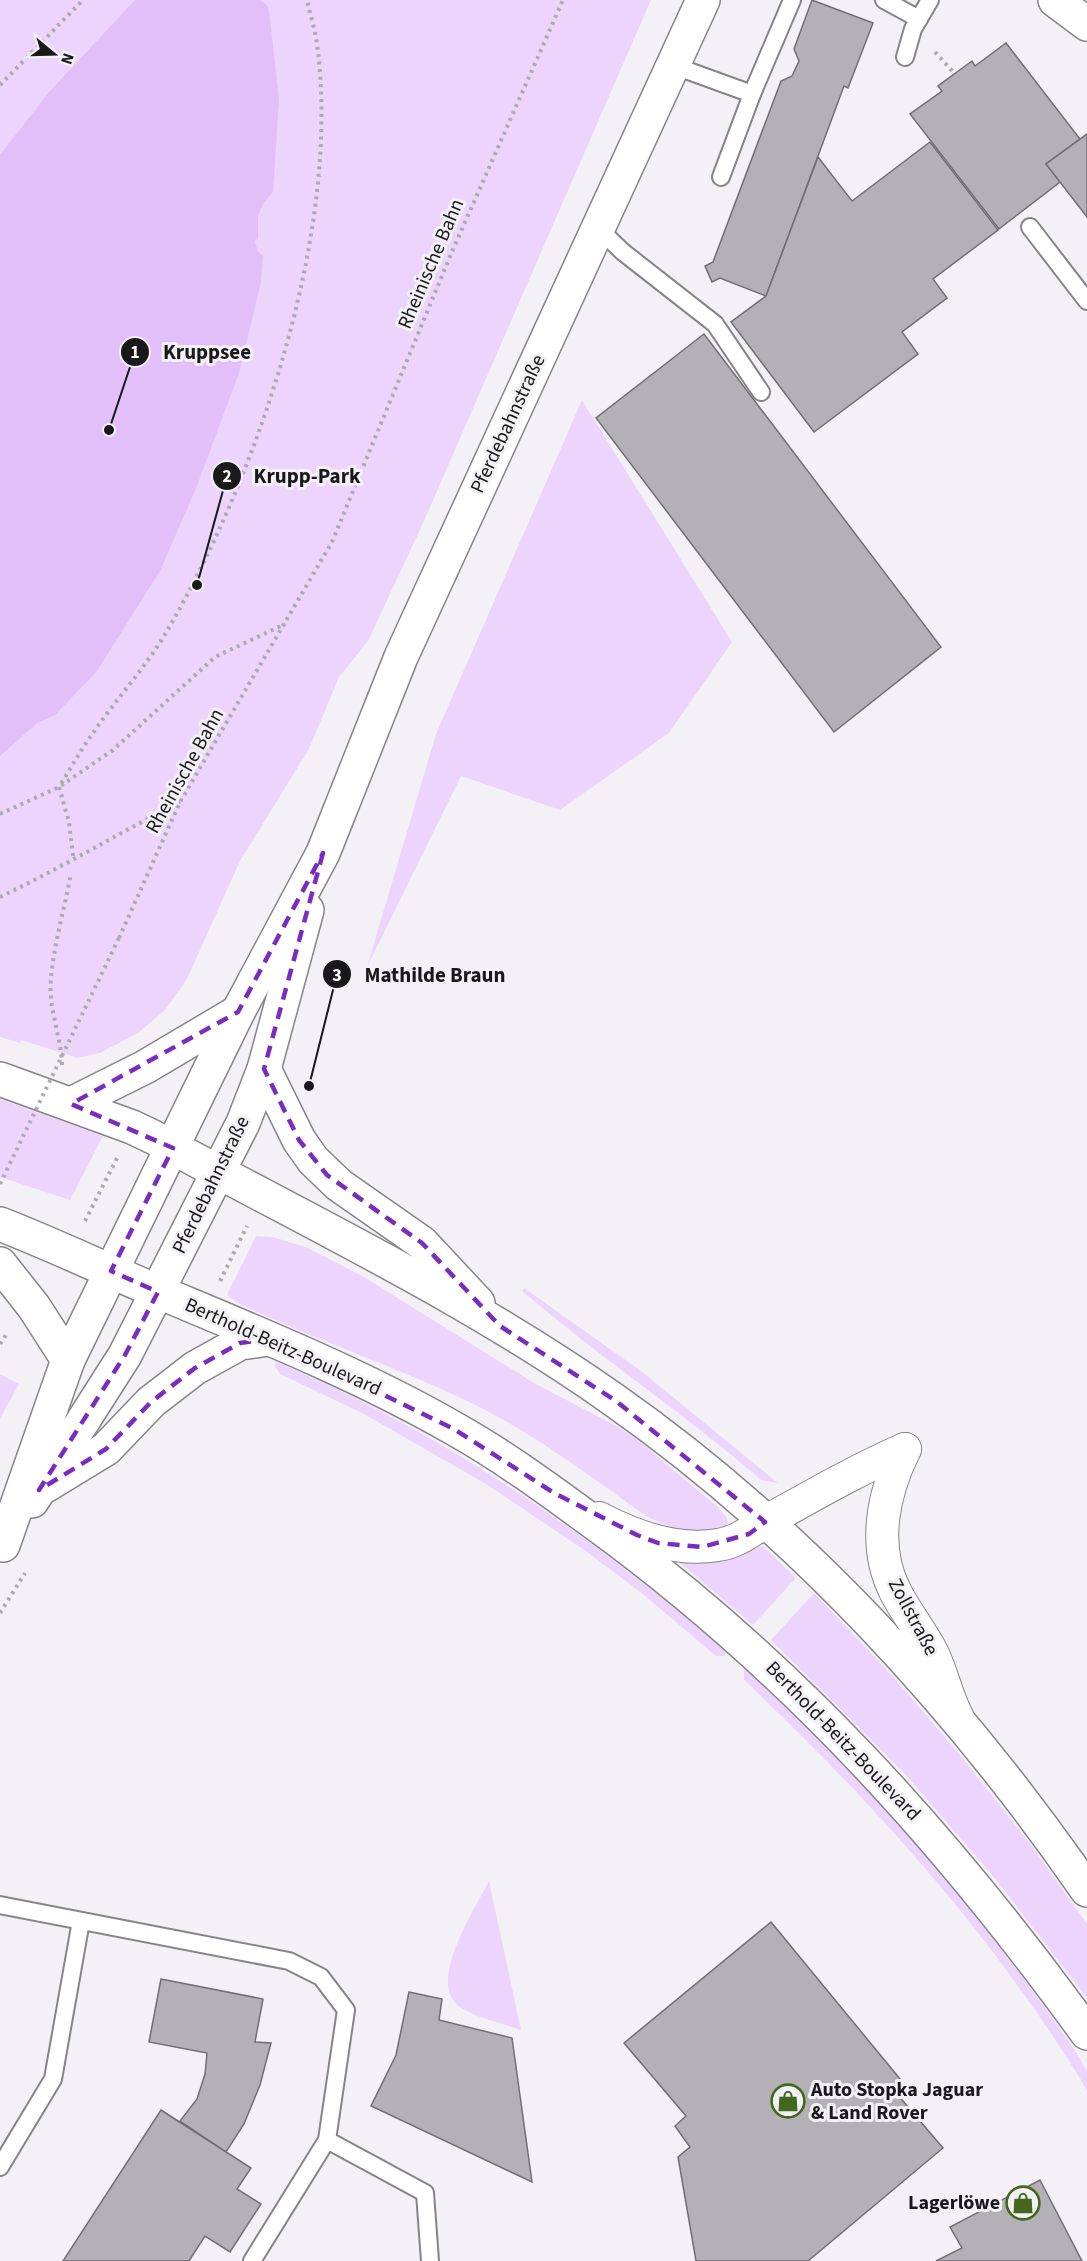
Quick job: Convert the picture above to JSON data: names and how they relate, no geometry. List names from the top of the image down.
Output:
{
  "streets": {
    "street": ["Pferdebahnstraße", "Berthold-Beitz-Boulevard", "Zollstraße"],
    "path": ["Rheinische Bahn"]
  },
  "crossings": [
    ["Pferdebahnstraße", "Berthold-Beitz-Boulevard"],
    ["Berthold-Beitz-Boulevard", "Zollstraße"]
  ],
  "places": {
    "other": ["Kruppsee", "Krupp-Park", "Mathilde Braun"],
    "shop": ["Auto Stopka Jaguar & Land Rover", "Lagerlöwe"]
  },
  "north": "right"
}
